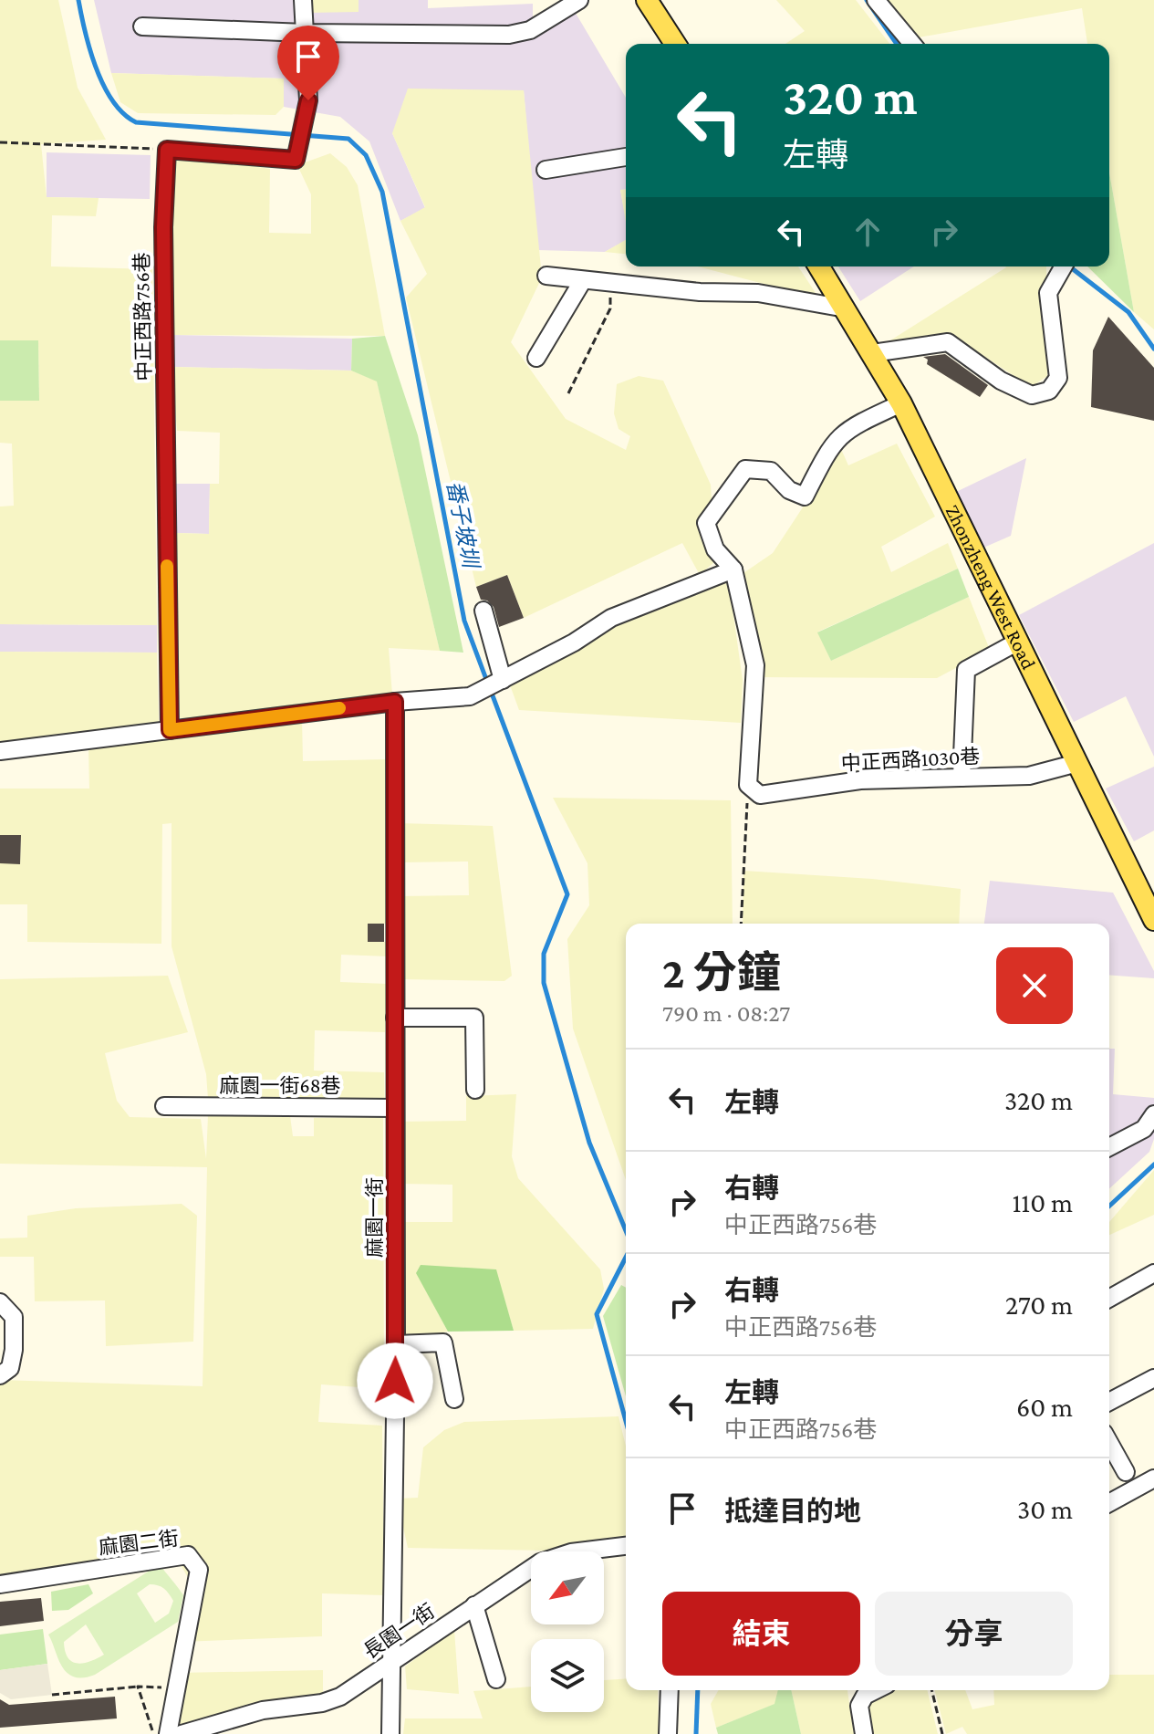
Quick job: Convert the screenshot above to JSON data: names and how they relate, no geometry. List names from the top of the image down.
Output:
{
  "streets": {
    "main road": ["Zhonzheng West Road"],
    "street": [
      "中正西路756巷",
      "中正西路1030巷",
      "麻園一街68巷",
      "麻園一街",
      "麻園二街",
      "長園一街"
    ]
  },
  "crossings": [
    ["Zhonzheng West Road", "中正西路1030巷"],
    ["麻園一街68巷", "麻園一街"],
    ["麻園一街", "長園一街"]
  ],
  "water": ["番子坡圳"],
  "north": "bottom left",
  "page": {
    "turn": ["320 m", "左轉"],
    "heading": ["2 分鐘", "790 m · 08:27"],
    "list": [
      {
        "name": "左轉",
        "value": "320 m"
      },
      {
        "name": "右轉",
        "note": "中正西路756巷",
        "value": "110 m"
      },
      {
        "name": "右轉",
        "note": "中正西路756巷",
        "value": "270 m"
      },
      {
        "name": "左轉",
        "note": "中正西路756巷",
        "value": "60 m"
      },
      {
        "name": "抵達目的地",
        "value": "30 m"
      }
    ],
    "buttons": ["結束", "分享"]
  }
}
